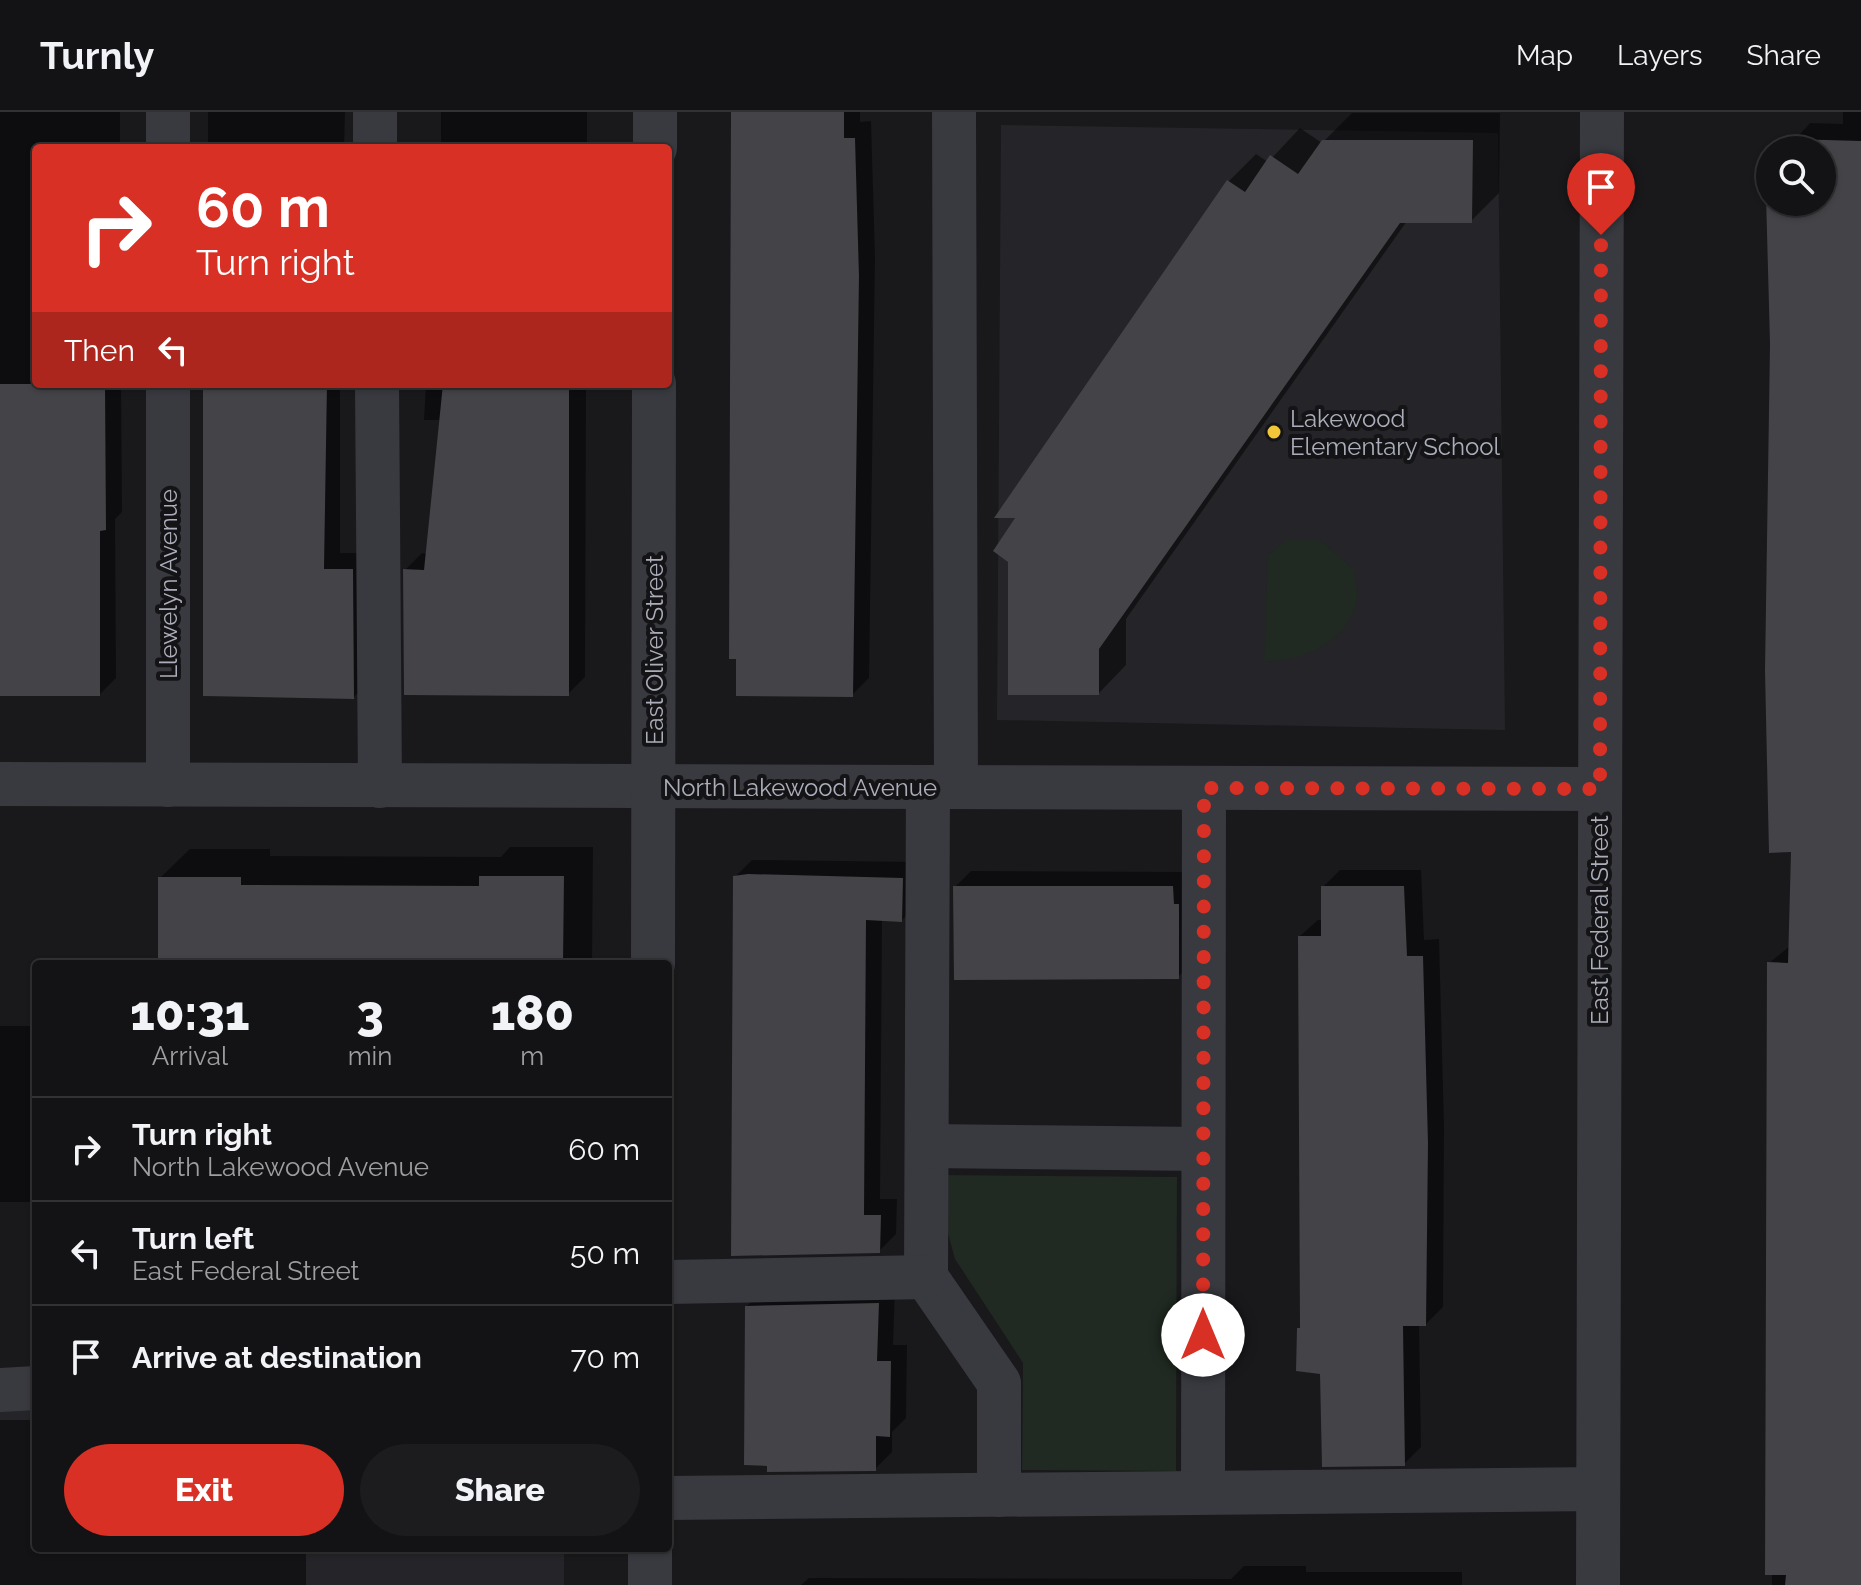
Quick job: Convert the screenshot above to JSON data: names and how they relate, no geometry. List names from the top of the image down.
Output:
{
  "streets": {
    "street": [
      "Llewelyn Avenue",
      "East Oliver Street",
      "North Lakewood Avenue",
      "East Federal Street"
    ]
  },
  "crossings": [
    ["Llewelyn Avenue", "North Lakewood Avenue"],
    ["East Oliver Street", "North Lakewood Avenue"],
    ["North Lakewood Avenue", "East Federal Street"]
  ],
  "places": ["Lakewood Elementary School"],
  "page": {
    "header": "Turnly",
    "nav": ["Map", "Layers", "Share"],
    "turn": ["60 m", "Turn right"],
    "then": "Then",
    "eta": [
      "10:31",
      "Arrival",
      "3",
      "min",
      "180",
      "m"
    ],
    "list": [
      {
        "name": "Turn right",
        "note": "North Lakewood Avenue",
        "value": "60 m"
      },
      {
        "name": "Turn left",
        "note": "East Federal Street",
        "value": "50 m"
      },
      {
        "name": "Arrive at destination",
        "value": "70 m"
      }
    ],
    "buttons": ["Exit", "Share"]
  }
}
